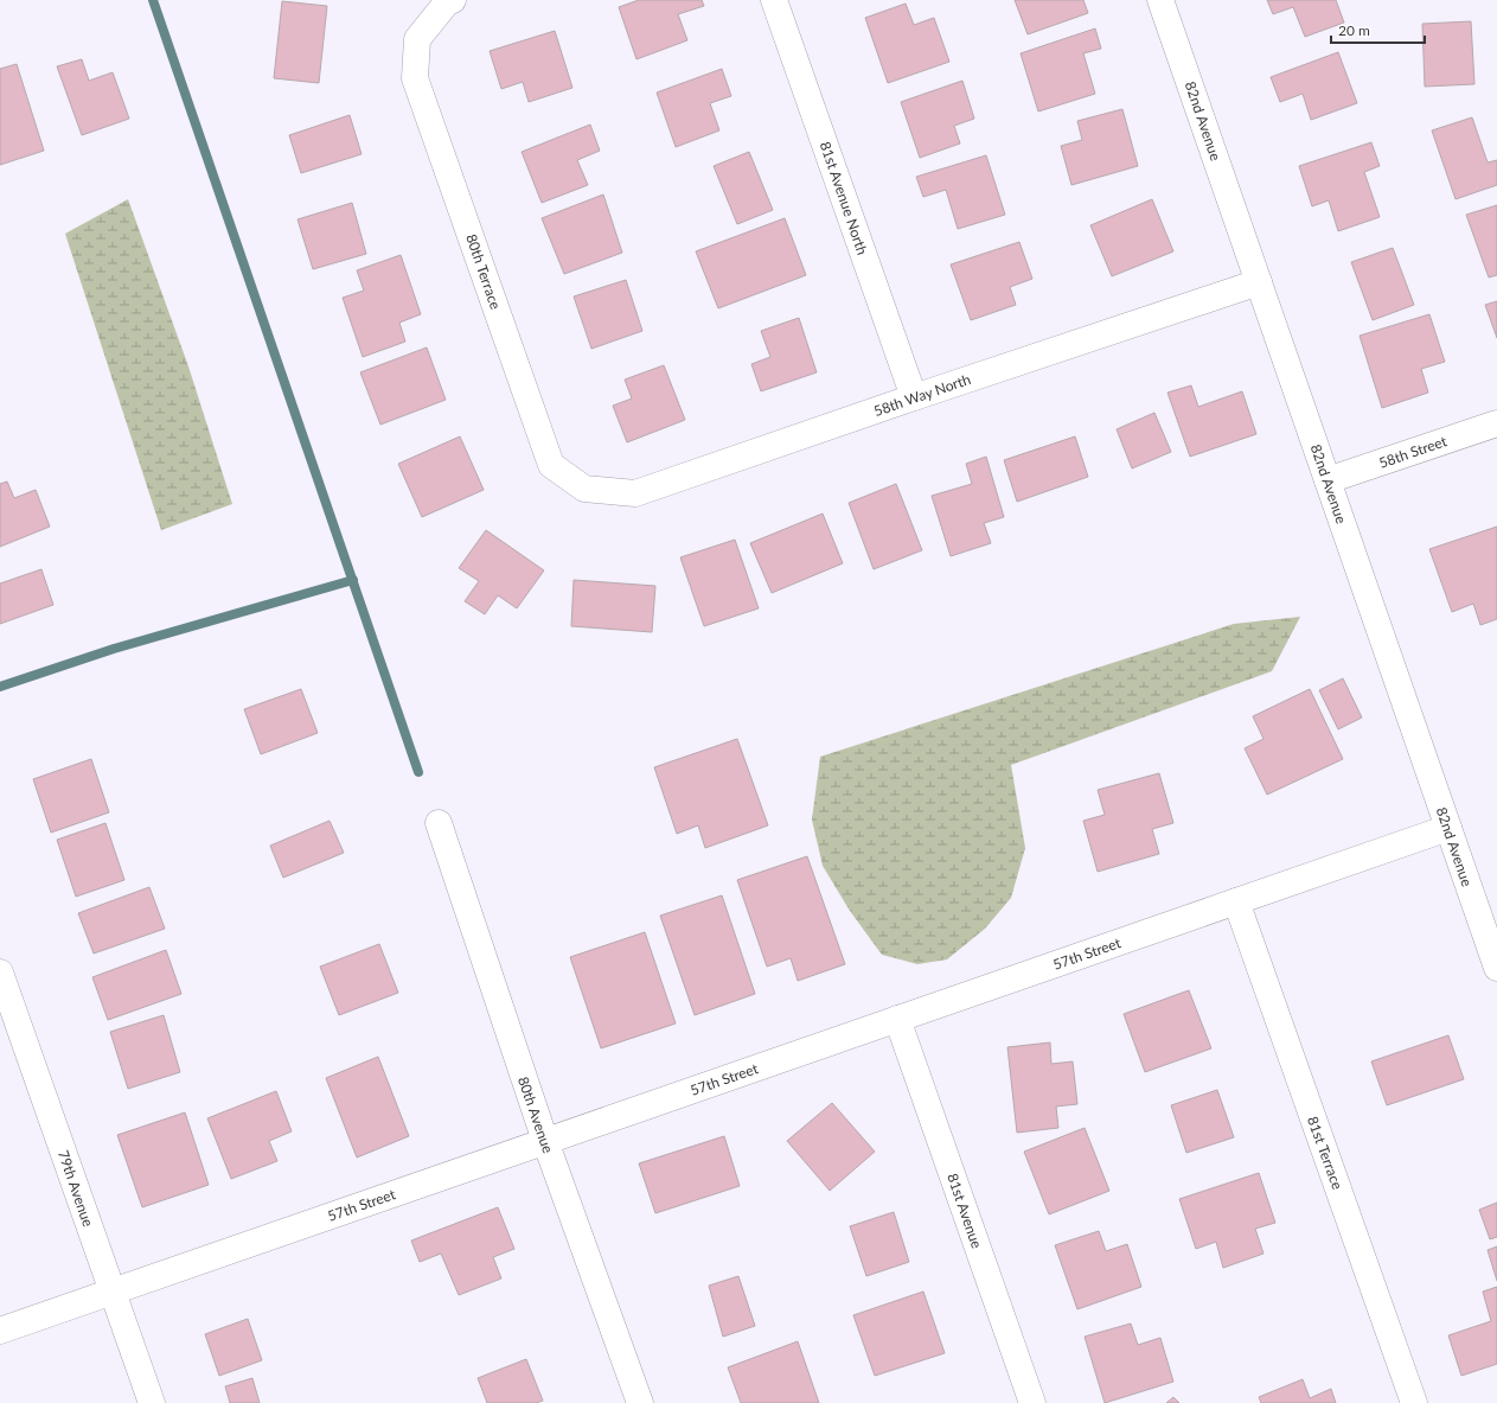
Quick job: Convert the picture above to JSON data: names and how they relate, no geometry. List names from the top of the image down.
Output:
{
  "streets": {
    "street": [
      "82nd Avenue",
      "81st Avenue North",
      "80th Terrace",
      "58th Way North",
      "58th Street",
      "57th Street",
      "80th Avenue",
      "81st Terrace",
      "79th Avenue",
      "81st Avenue"
    ]
  },
  "crossings": [
    ["82nd Avenue", "58th Way North"],
    ["82nd Avenue", "58th Street"],
    ["82nd Avenue", "57th Street"],
    ["81st Avenue North", "58th Way North"],
    ["80th Terrace", "58th Way North"],
    ["57th Street", "80th Avenue"],
    ["57th Street", "81st Terrace"],
    ["57th Street", "79th Avenue"],
    ["57th Street", "81st Avenue"]
  ],
  "scale_bar": "20 m"
}
